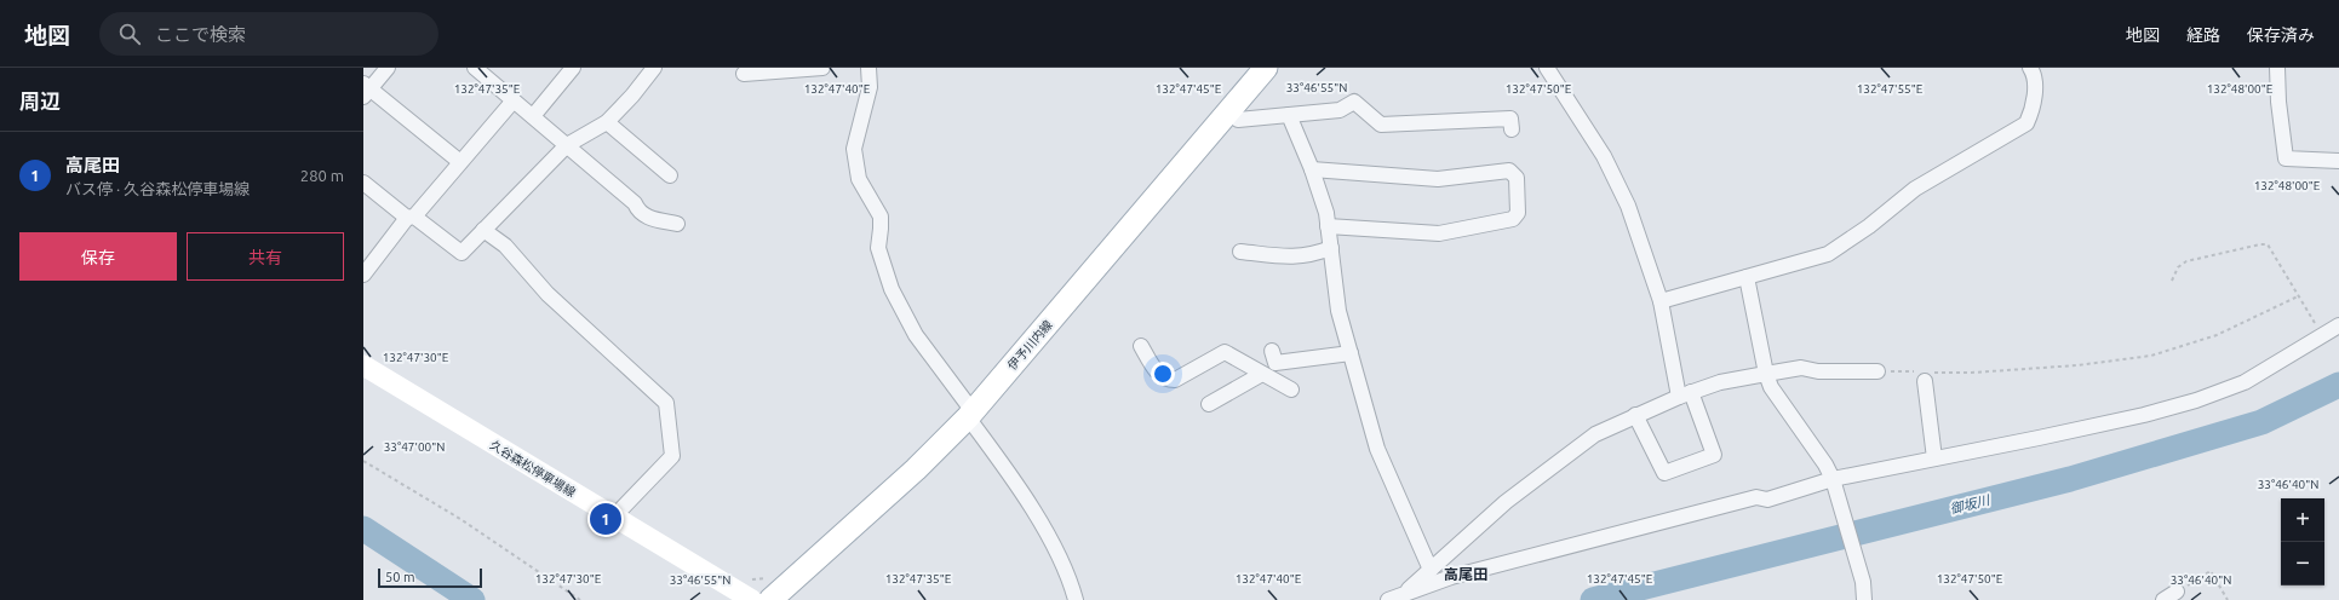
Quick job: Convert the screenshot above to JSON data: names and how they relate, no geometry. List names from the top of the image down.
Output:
{
  "streets": {
    "main road": ["伊予川内線", "久谷森松停車場線"]
  },
  "districts": ["高尾田"],
  "water": ["御坂川"],
  "scale_bar": "50 m",
  "page": {
    "header": "地図",
    "search": "ここで検索",
    "nav": ["地図", "経路", "保存済み"],
    "heading": "周辺",
    "list": [
      {
        "mark": "1",
        "name": "高尾田",
        "note": "バス停 · 久谷森松停車場線",
        "value": "280 m"
      }
    ],
    "buttons": ["保存", "共有"],
    "map_buttons": ["+", "−"],
    "pins": "1",
    "scale": "50 m"
  },
  "coordinates": [
    "33°46'55\"N",
    "132°48'00\"E",
    "132°47'35\"E",
    "132°47'40\"E",
    "132°47'55\"E",
    "132°47'45\"E",
    "132°47'50\"E",
    "132°47'30\"E",
    "33°47'00\"N",
    "33°46'40\"N"
  ]
}
